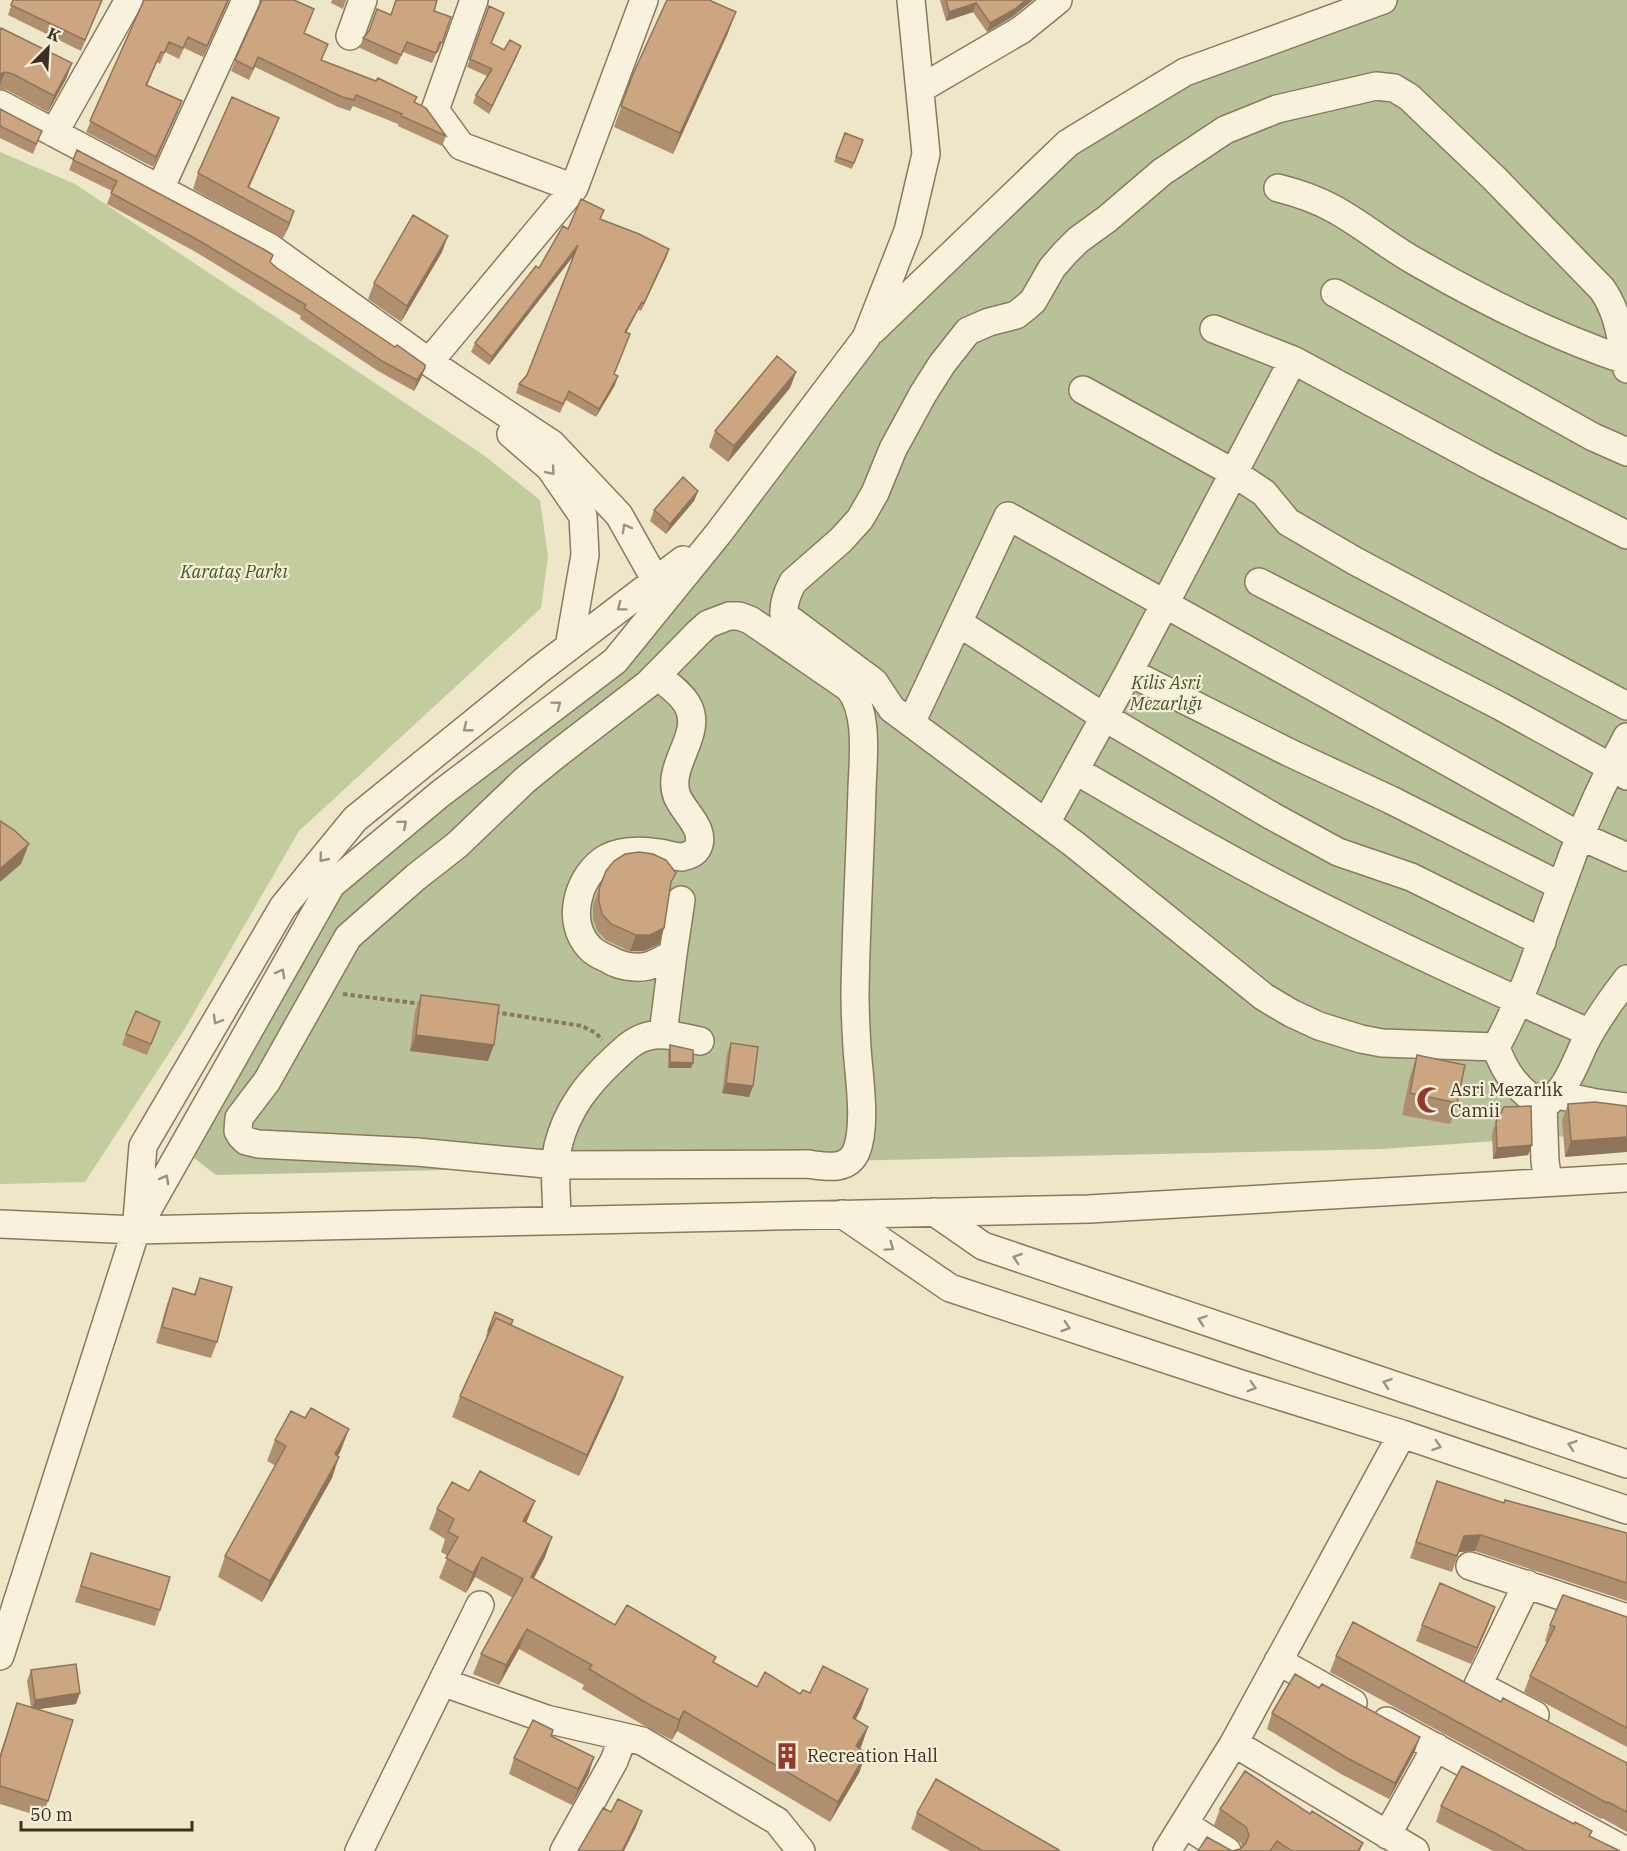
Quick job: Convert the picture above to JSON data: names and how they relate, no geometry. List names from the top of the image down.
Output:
{
  "parks": ["Karataş Parkı", "Kilis Asri Mezarlığı"],
  "places": {
    "mosque": ["Asri Mezarlık Camii"],
    "building": ["Recreation Hall"]
  },
  "scale_bar": "50 m",
  "north": "top right"
}
